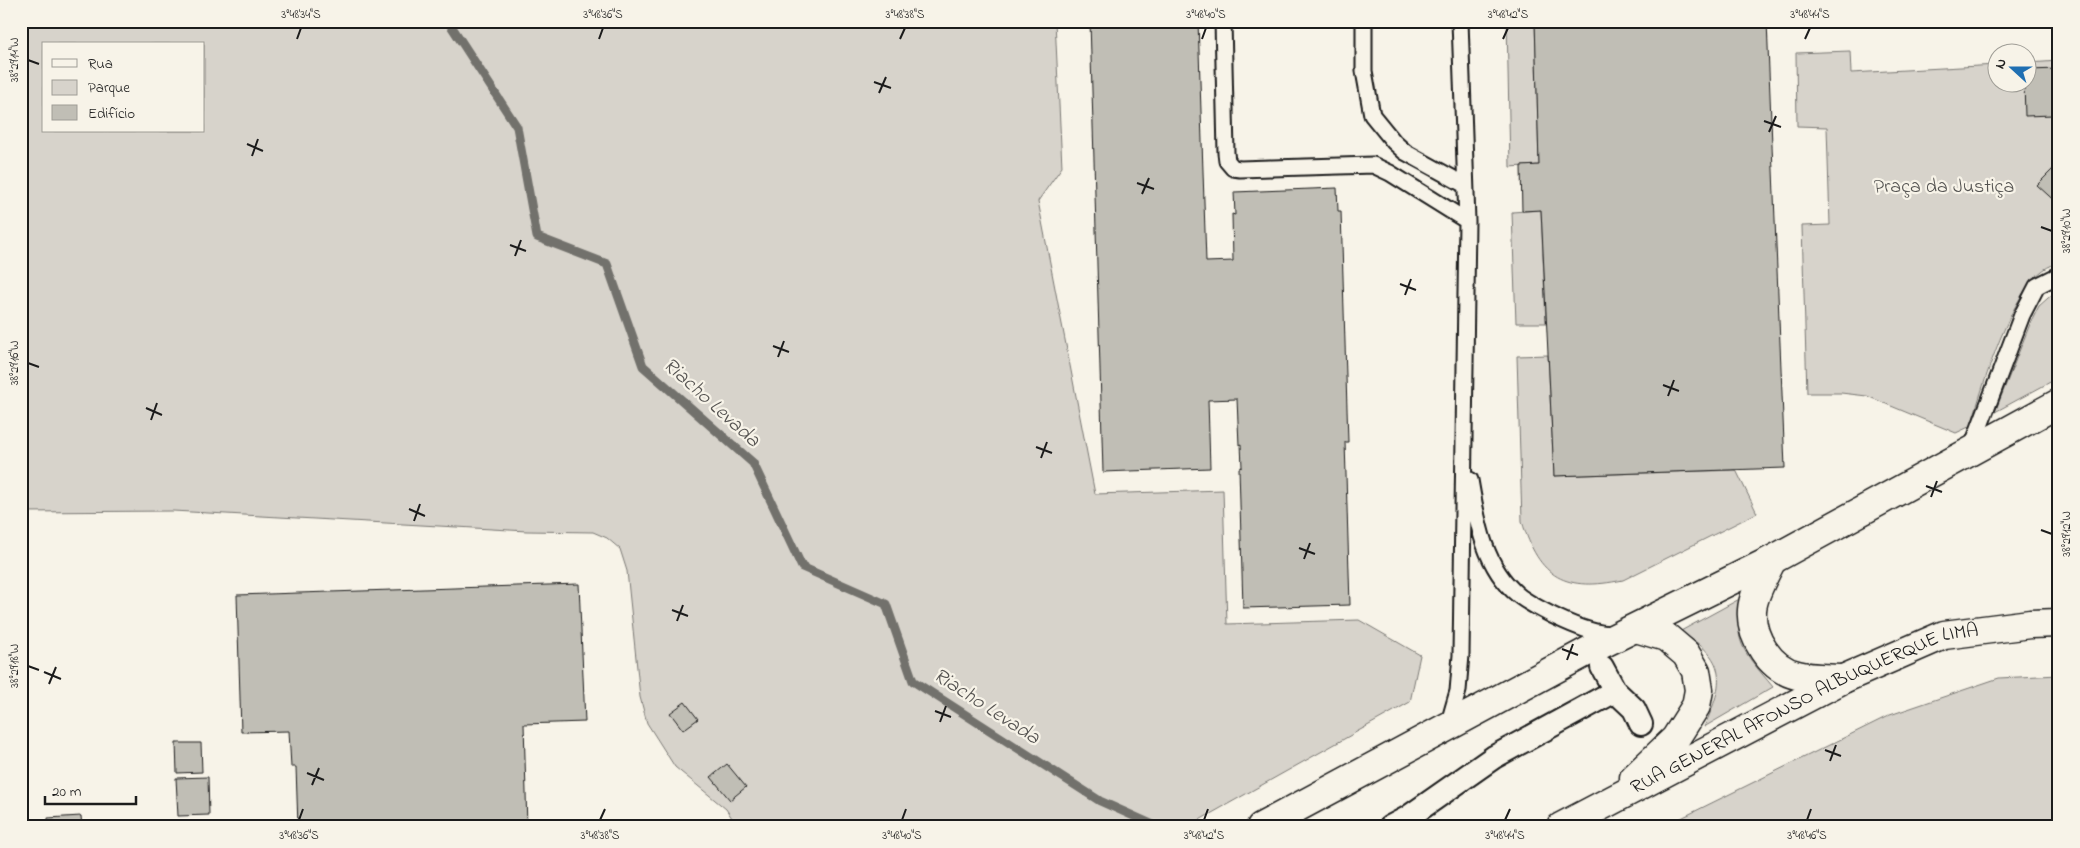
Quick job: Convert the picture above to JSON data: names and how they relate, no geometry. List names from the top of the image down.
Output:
{
  "streets": {
    "street": ["RUA GENERAL AFONSO ALBUQUERQUE LIMA"]
  },
  "water": ["Riacho Levada"],
  "parks": ["Praça da Justiça"],
  "legend": ["Rua", "Parque", "Edifício"],
  "scale_bar": "20 m",
  "north": "left",
  "coordinates": [
    "3°48'34\"S",
    "3°48'36\"S",
    "3°48'38\"S",
    "3°48'40\"S",
    "3°48'42\"S",
    "3°48'44\"S",
    "38°29'14\"W",
    "38°29'10\"W",
    "38°29'16\"W",
    "38°29'12\"W",
    "38°29'18\"W",
    "3°48'46\"S"
  ]
}
